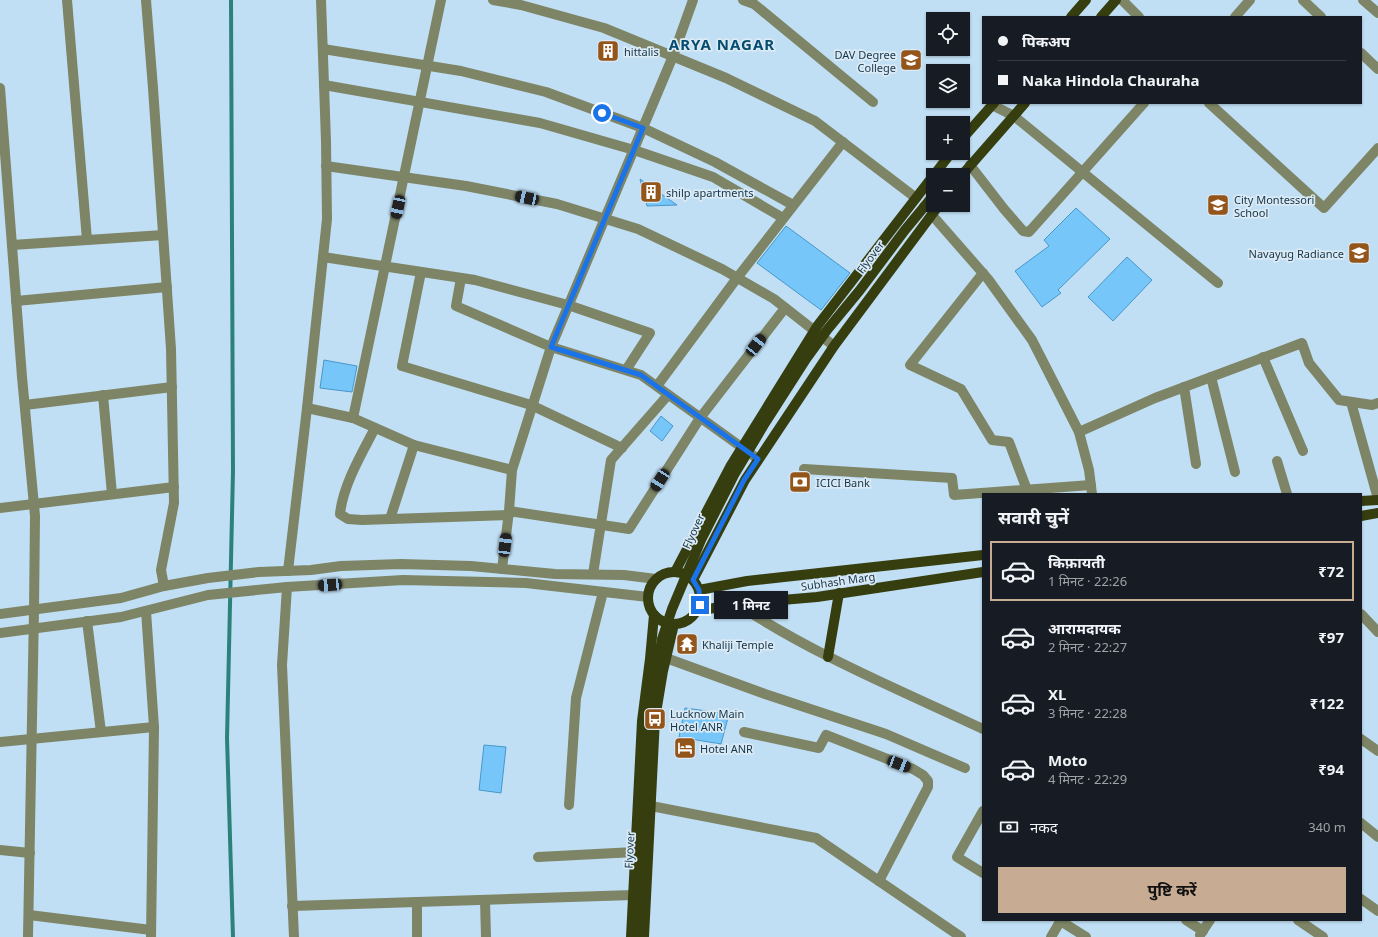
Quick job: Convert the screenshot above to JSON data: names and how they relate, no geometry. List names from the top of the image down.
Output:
{
  "streets": {
    "main road": ["Flyover", "Subhash Marg"]
  },
  "districts": ["ARYA NAGAR"],
  "places": {
    "building": ["hittalis", "shilp apartments"],
    "school or university": ["DAV Degree College", "City Montessori School", "Navayug Radiance"],
    "bank": ["ICICI Bank"],
    "temple": ["Khaliji Temple"],
    "bus stop": ["Lucknow Main Hotel ANR"],
    "hotel": ["Hotel ANR"]
  },
  "page": {
    "map_buttons": ["+", "−"],
    "banner": ["पिकअप", "Naka Hindola Chauraha"],
    "heading": "सवारी चुनें",
    "list": [
      {
        "name": "किफ़ायती",
        "note": "1 मिनट · 22:26",
        "value": "₹72"
      },
      {
        "name": "आरामदायक",
        "note": "2 मिनट · 22:27",
        "value": "₹97"
      },
      {
        "name": "XL",
        "note": "3 मिनट · 22:28",
        "value": "₹122"
      },
      {
        "name": "Moto",
        "note": "4 मिनट · 22:29",
        "value": "₹94"
      }
    ],
    "bubble": "1 मिनट",
    "pay": ["नकद", "340 m"],
    "buttons": "पुष्टि करें"
  }
}
